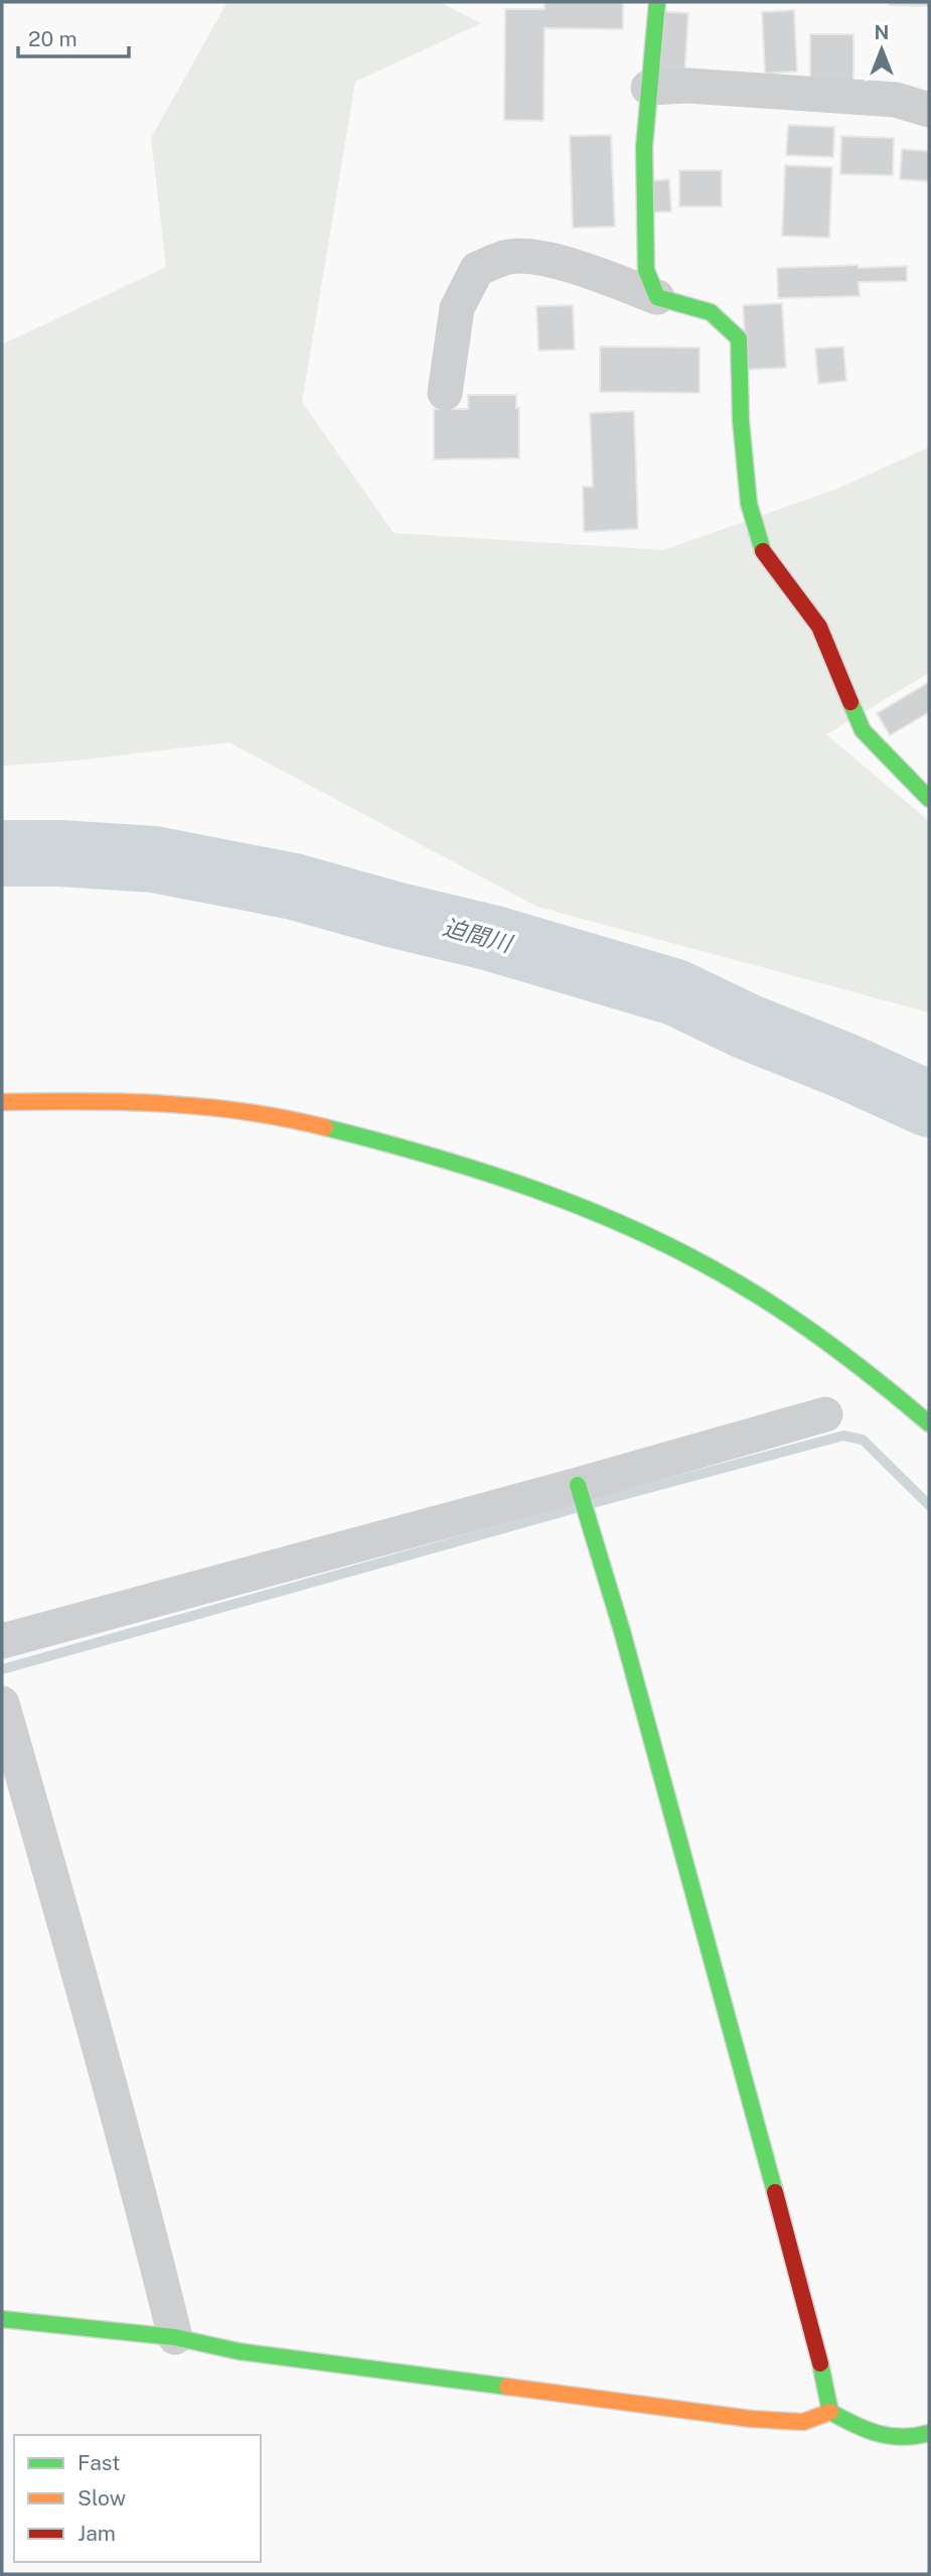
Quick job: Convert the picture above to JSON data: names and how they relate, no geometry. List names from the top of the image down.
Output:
{
  "water": ["迫間川"],
  "legend": ["Fast", "Slow", "Jam"],
  "scale_bar": "20 m",
  "north": "top"
}
